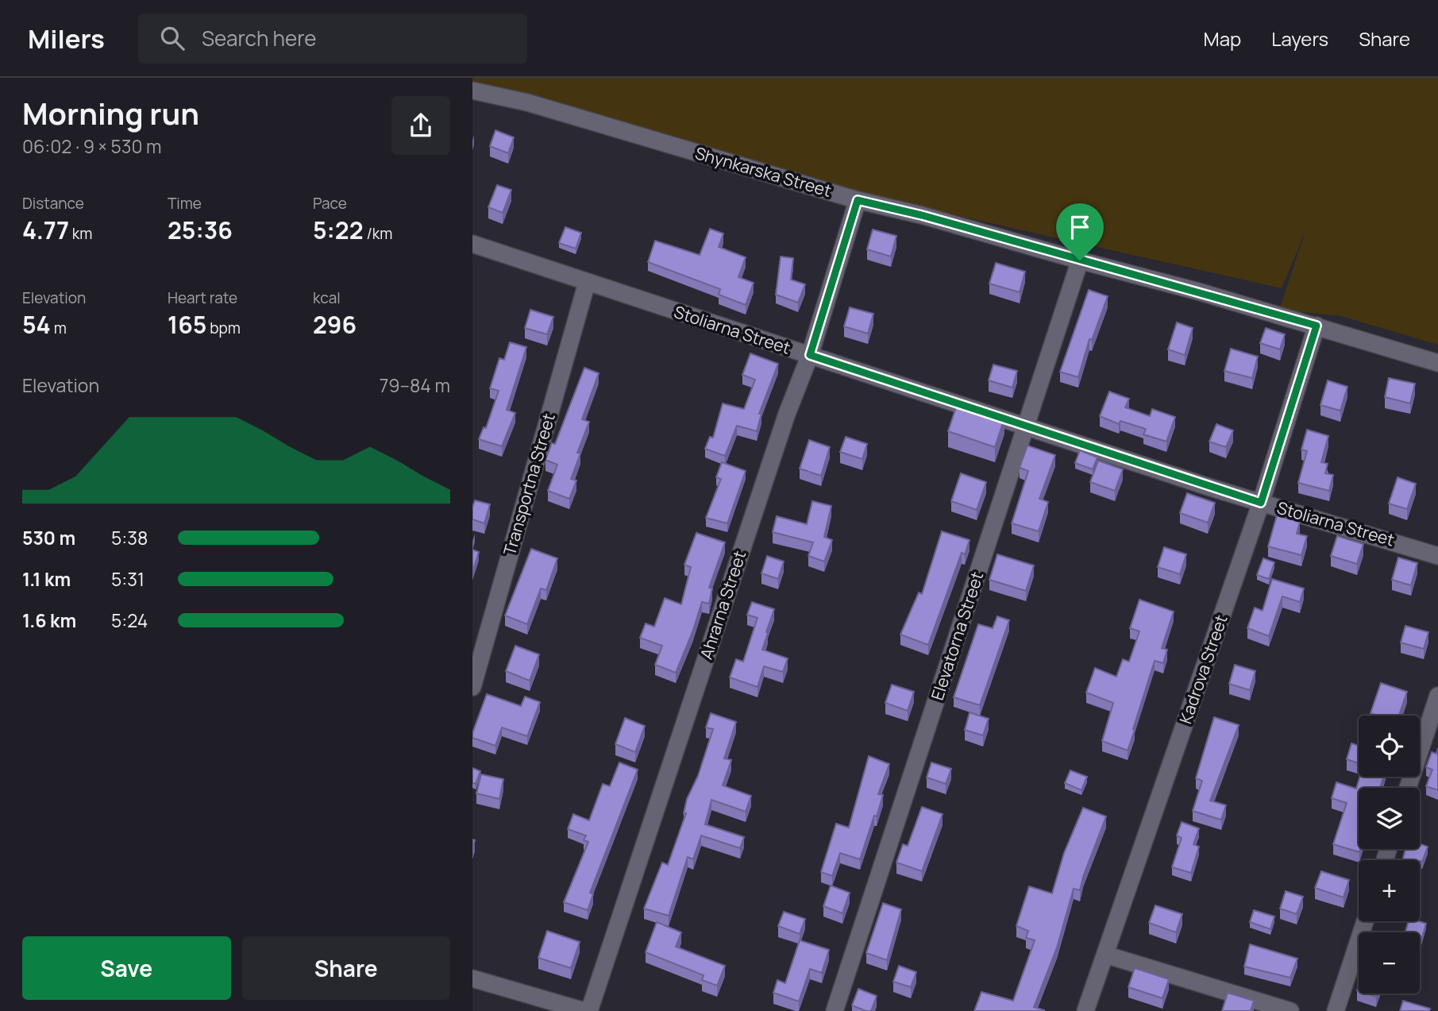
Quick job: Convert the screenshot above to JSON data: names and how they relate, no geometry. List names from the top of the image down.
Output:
{
  "streets": {
    "street": [
      "Shynkarska Street",
      "Stoliarna Street",
      "Transportna Street",
      "Ahrarna Street",
      "Elevatorna Street",
      "Kadrova Street"
    ]
  },
  "crossings": [
    ["Shynkarska Street", "Ahrarna Street"],
    ["Shynkarska Street", "Elevatorna Street"],
    ["Shynkarska Street", "Kadrova Street"],
    ["Stoliarna Street", "Transportna Street"],
    ["Stoliarna Street", "Ahrarna Street"],
    ["Stoliarna Street", "Elevatorna Street"],
    ["Stoliarna Street", "Kadrova Street"]
  ],
  "page": {
    "header": "Milers",
    "search": "Search here",
    "nav": ["Map", "Layers", "Share"],
    "heading": ["Morning run", "06:02 · 9 × 530 m"],
    "stats": [
      ["Distance", "4.77 km"],
      ["Time", "25:36"],
      ["Pace", "5:22 /km"],
      ["Elevation", "54 m"],
      ["Heart rate", "165 bpm"],
      ["kcal", "296"]
    ],
    "chart": ["Elevation", "79–84 m"],
    "list": [
      {
        "name": "530 m",
        "note": "5:38"
      },
      {
        "name": "1.1 km",
        "note": "5:31"
      },
      {
        "name": "1.6 km",
        "note": "5:24"
      }
    ],
    "map_buttons": ["+", "−"],
    "buttons": ["Save", "Share"]
  }
}
